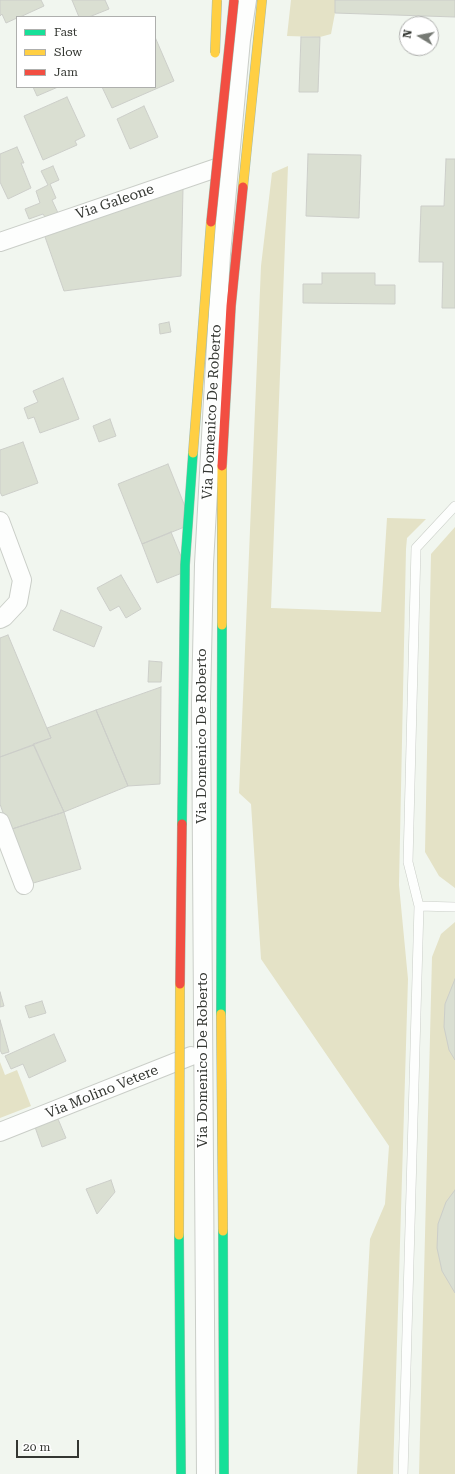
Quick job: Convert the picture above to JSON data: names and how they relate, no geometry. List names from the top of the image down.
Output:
{
  "streets": {
    "street": ["Via Galeone", "Via Domenico De Roberto", "Via Molino Vetere"]
  },
  "crossings": [
    ["Via Galeone", "Via Domenico De Roberto"],
    ["Via Domenico De Roberto", "Via Molino Vetere"]
  ],
  "legend": ["Fast", "Slow", "Jam"],
  "scale_bar": "20 m",
  "north": "left"
}
